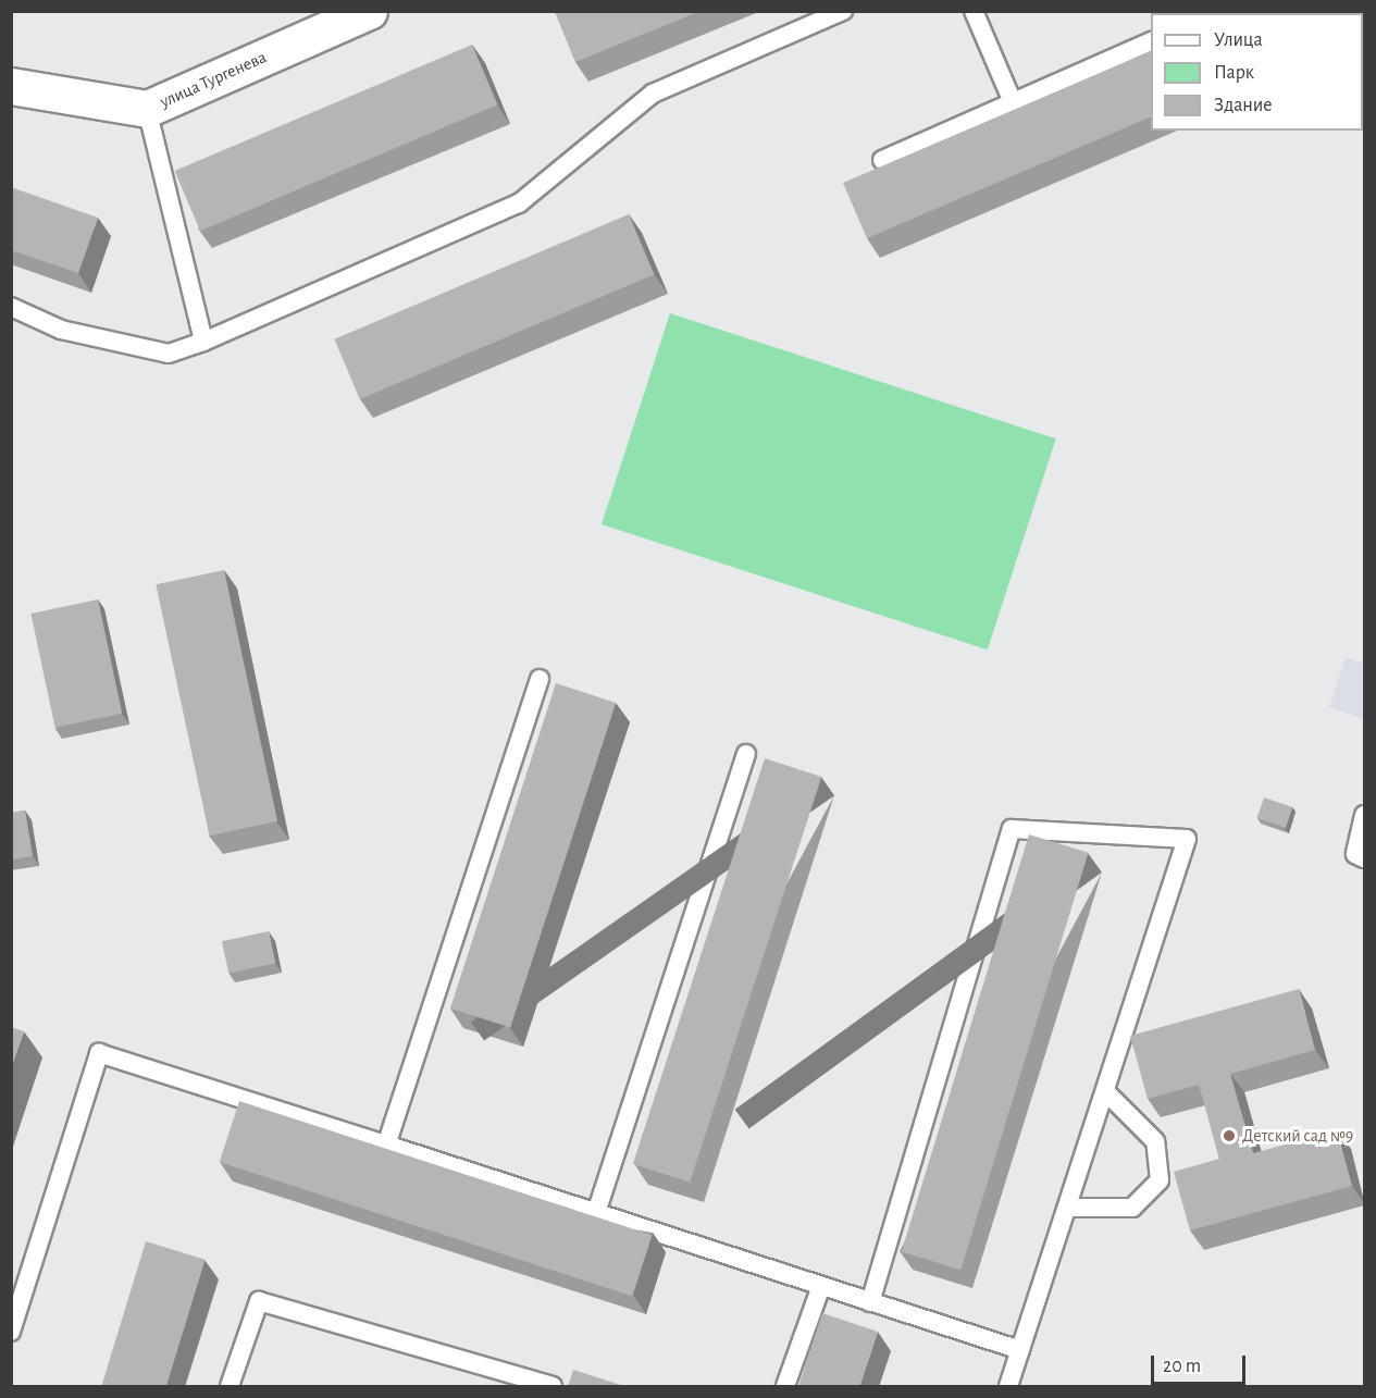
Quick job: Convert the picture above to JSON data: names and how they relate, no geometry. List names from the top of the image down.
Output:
{
  "streets": {
    "street": ["улица Тургенева"]
  },
  "places": ["Детский сад №9"],
  "legend": ["Улица", "Парк", "Здание"],
  "scale_bar": "20 m"
}
